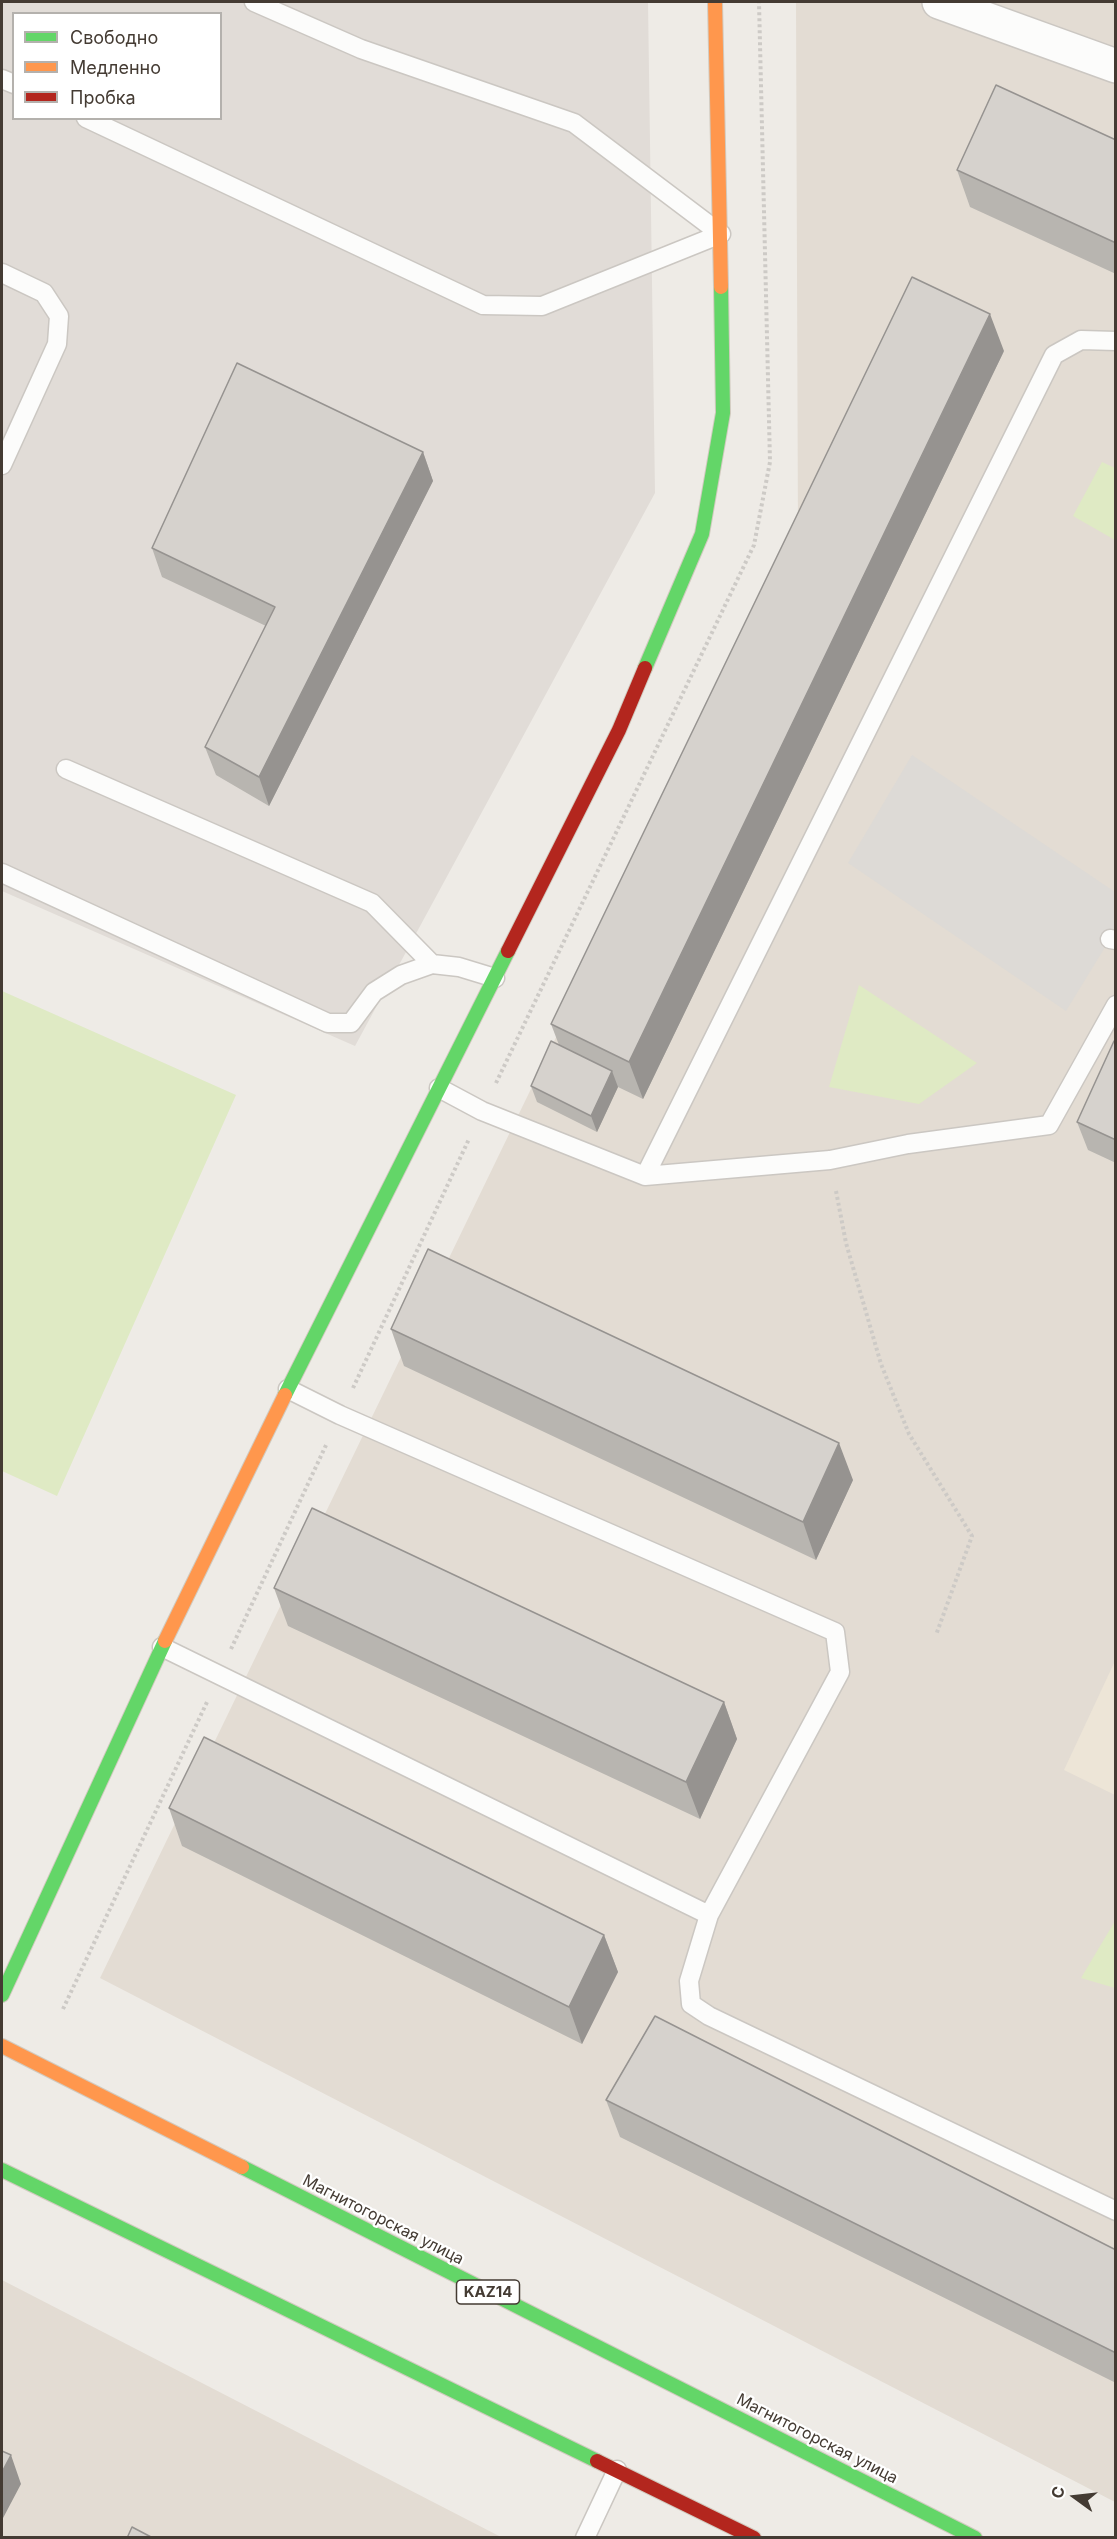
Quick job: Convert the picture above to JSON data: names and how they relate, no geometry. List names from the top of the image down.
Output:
{
  "streets": {
    "street": ["Магнитогорская улица", "KAZ14"]
  },
  "legend": ["Свободно", "Медленно", "Пробка"],
  "north": "left"
}
